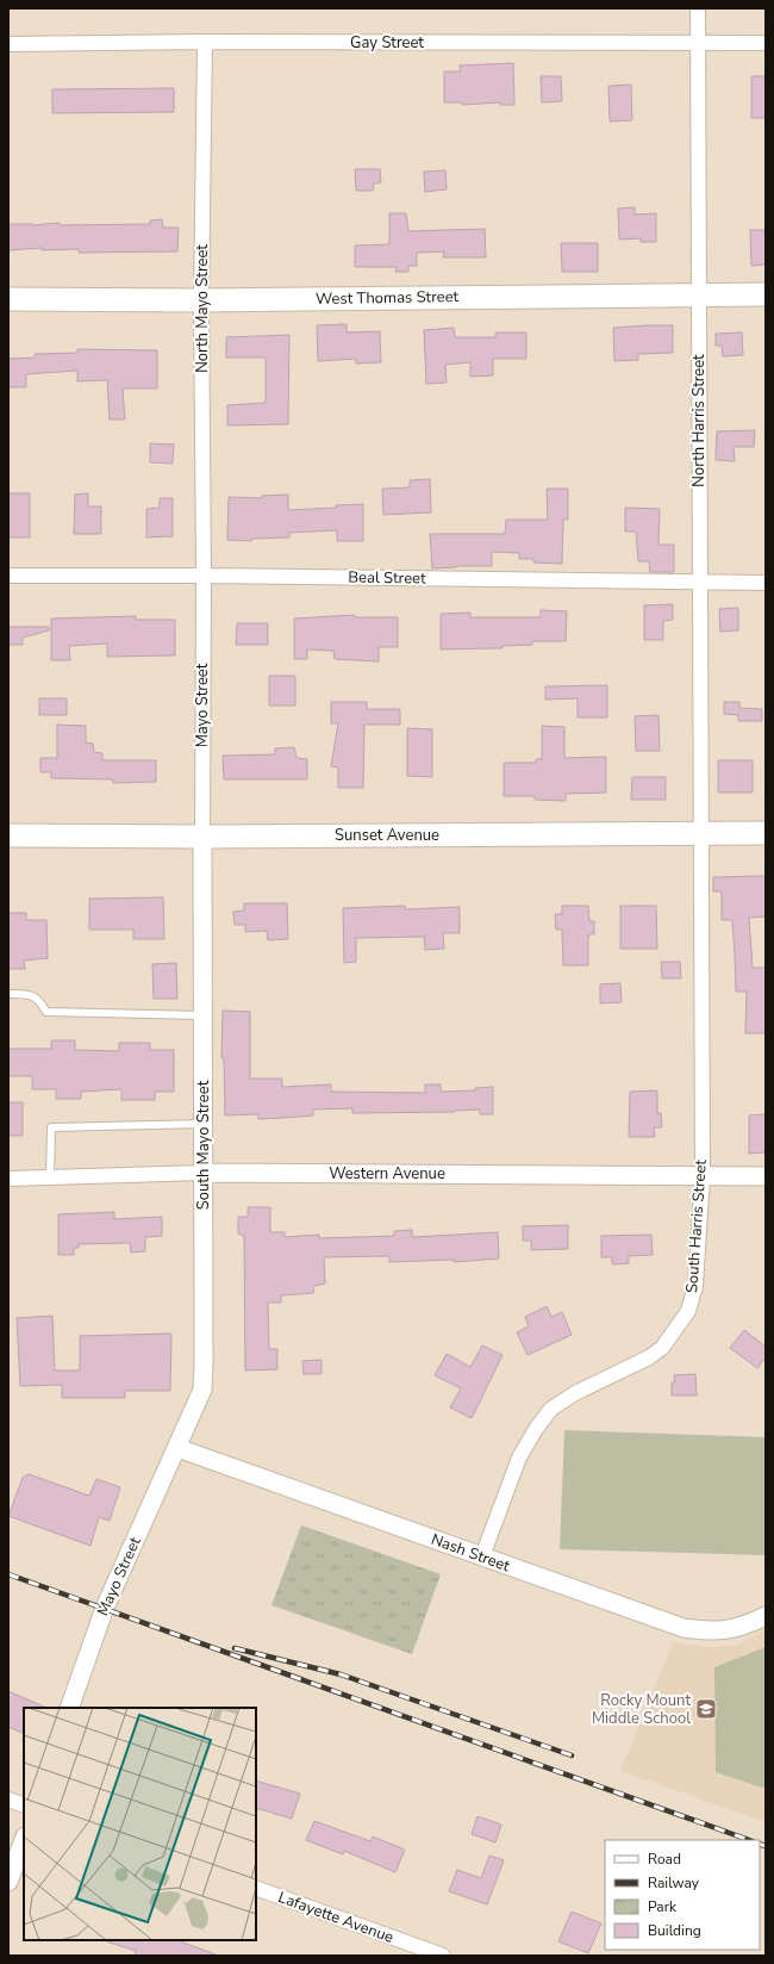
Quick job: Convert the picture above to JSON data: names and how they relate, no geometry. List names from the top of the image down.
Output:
{
  "streets": {
    "main road": ["West Thomas Street", "Sunset Avenue"],
    "street": [
      "Gay Street",
      "North Mayo Street",
      "North Harris Street",
      "Beal Street",
      "Mayo Street",
      "South Mayo Street",
      "Western Avenue",
      "South Harris Street",
      "Nash Street",
      "Lafayette Avenue"
    ]
  },
  "crossings": [
    ["Gay Street", "North Mayo Street"],
    ["Gay Street", "North Harris Street"],
    ["West Thomas Street", "North Mayo Street"],
    ["West Thomas Street", "North Harris Street"],
    ["North Mayo Street", "Beal Street"],
    ["North Mayo Street", "Mayo Street"],
    ["North Harris Street", "Beal Street"],
    ["North Harris Street", "Sunset Avenue"],
    ["North Harris Street", "South Harris Street"],
    ["Beal Street", "Mayo Street"],
    ["Mayo Street", "Sunset Avenue"],
    ["Mayo Street", "South Mayo Street"],
    ["Mayo Street", "Nash Street"],
    ["Sunset Avenue", "South Mayo Street"],
    ["Sunset Avenue", "South Harris Street"],
    ["South Mayo Street", "Western Avenue"],
    ["South Mayo Street", "Nash Street"],
    ["Western Avenue", "South Harris Street"],
    ["South Harris Street", "Nash Street"]
  ],
  "places": {
    "school or university": ["Rocky Mount Middle School"]
  },
  "legend": [
    "Road",
    "Railway",
    "Park",
    "Building"
  ]
}
